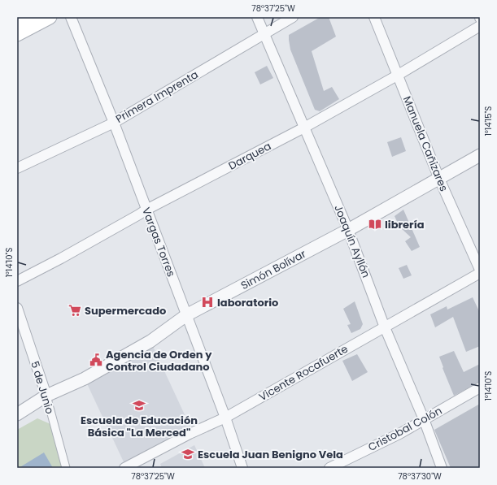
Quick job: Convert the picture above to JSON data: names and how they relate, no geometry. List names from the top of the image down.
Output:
{
  "streets": {
    "street": [
      "Primera Imprenta",
      "Manuela Cañizares",
      "Darquea",
      "Joaquín Ayllón",
      "Vargas Torres",
      "Simón Bolívar",
      "Vicente Rocafuerte",
      "5 de Junio",
      "Cristobal Colón"
    ]
  },
  "crossings": [
    ["Primera Imprenta", "Joaquín Ayllón"],
    ["Primera Imprenta", "Vargas Torres"],
    ["Manuela Cañizares", "Darquea"],
    ["Manuela Cañizares", "Simón Bolívar"],
    ["Darquea", "Joaquín Ayllón"],
    ["Darquea", "Vargas Torres"],
    ["Joaquín Ayllón", "Simón Bolívar"],
    ["Joaquín Ayllón", "Vicente Rocafuerte"],
    ["Joaquín Ayllón", "Cristobal Colón"],
    ["Vargas Torres", "Simón Bolívar"],
    ["Vargas Torres", "Vicente Rocafuerte"],
    ["Simón Bolívar", "5 de Junio"]
  ],
  "places": {
    "library": ["librería"],
    "hospital": ["laboratorio"],
    "supermarket": ["Supermercado"],
    "public building": ["Agencia de Orden y Control Ciudadano"],
    "school or university": ["Escuela de Educación Básica \"La Merced\"", "Escuela Juan Benigno Vela"]
  },
  "coordinates": [
    "78°37'25\"W",
    "1°14'15\"S",
    "1°14'10\"S",
    "78°37'30\"W"
  ]
}
